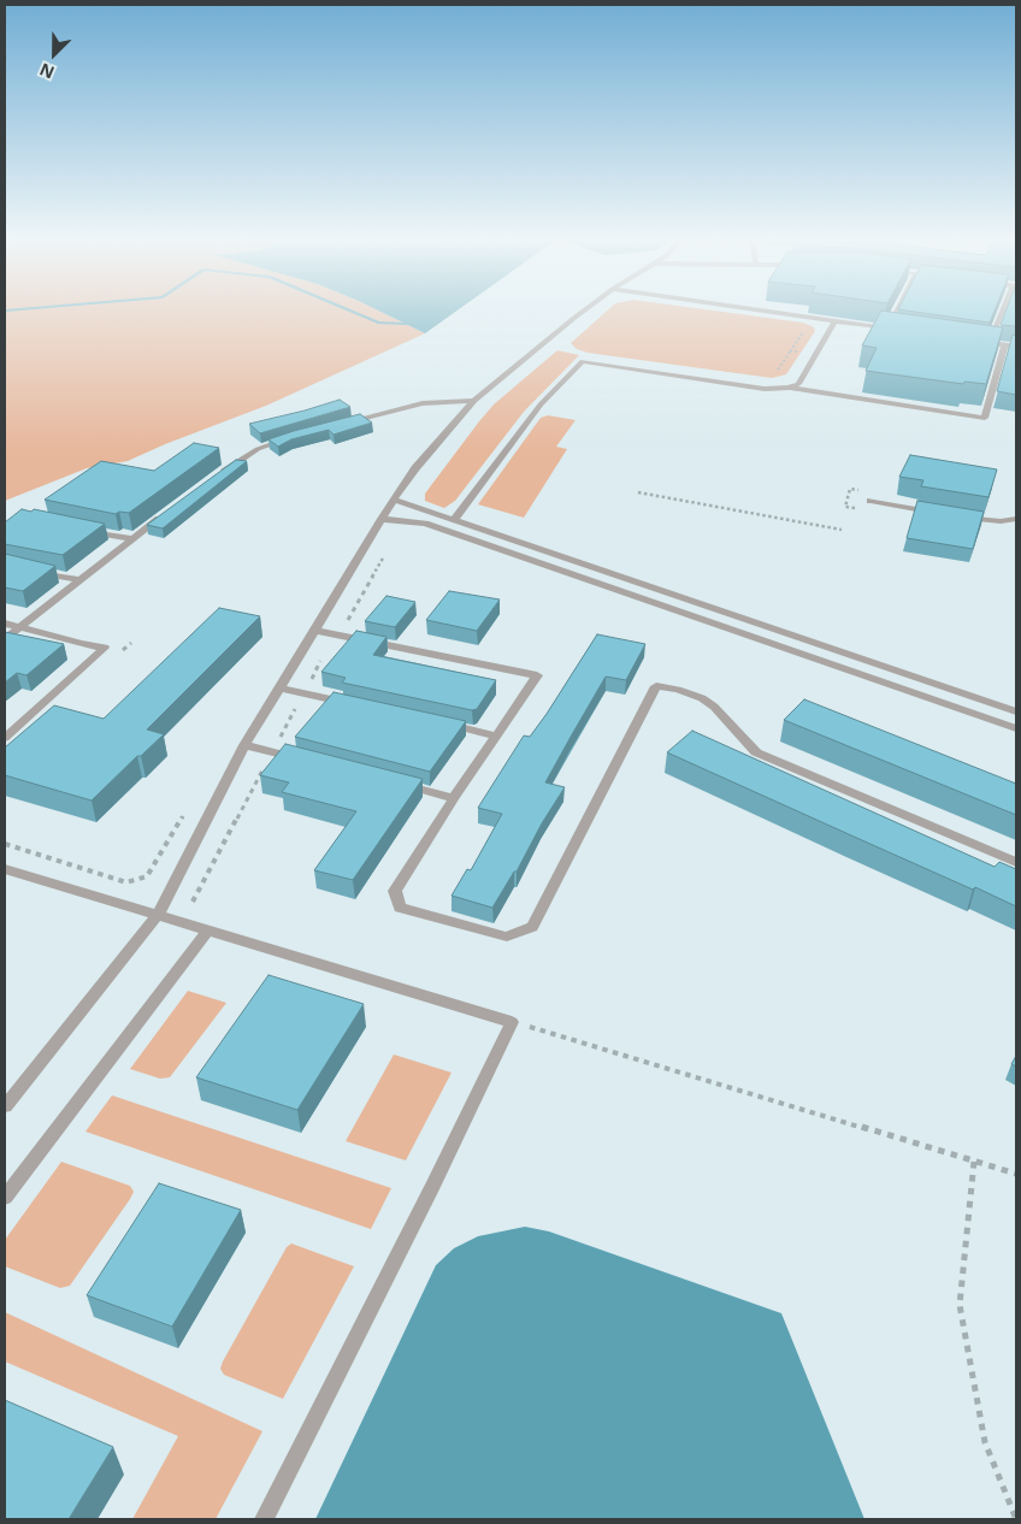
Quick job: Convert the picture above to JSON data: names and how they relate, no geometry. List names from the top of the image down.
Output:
{
  "north": "bottom left"
}
